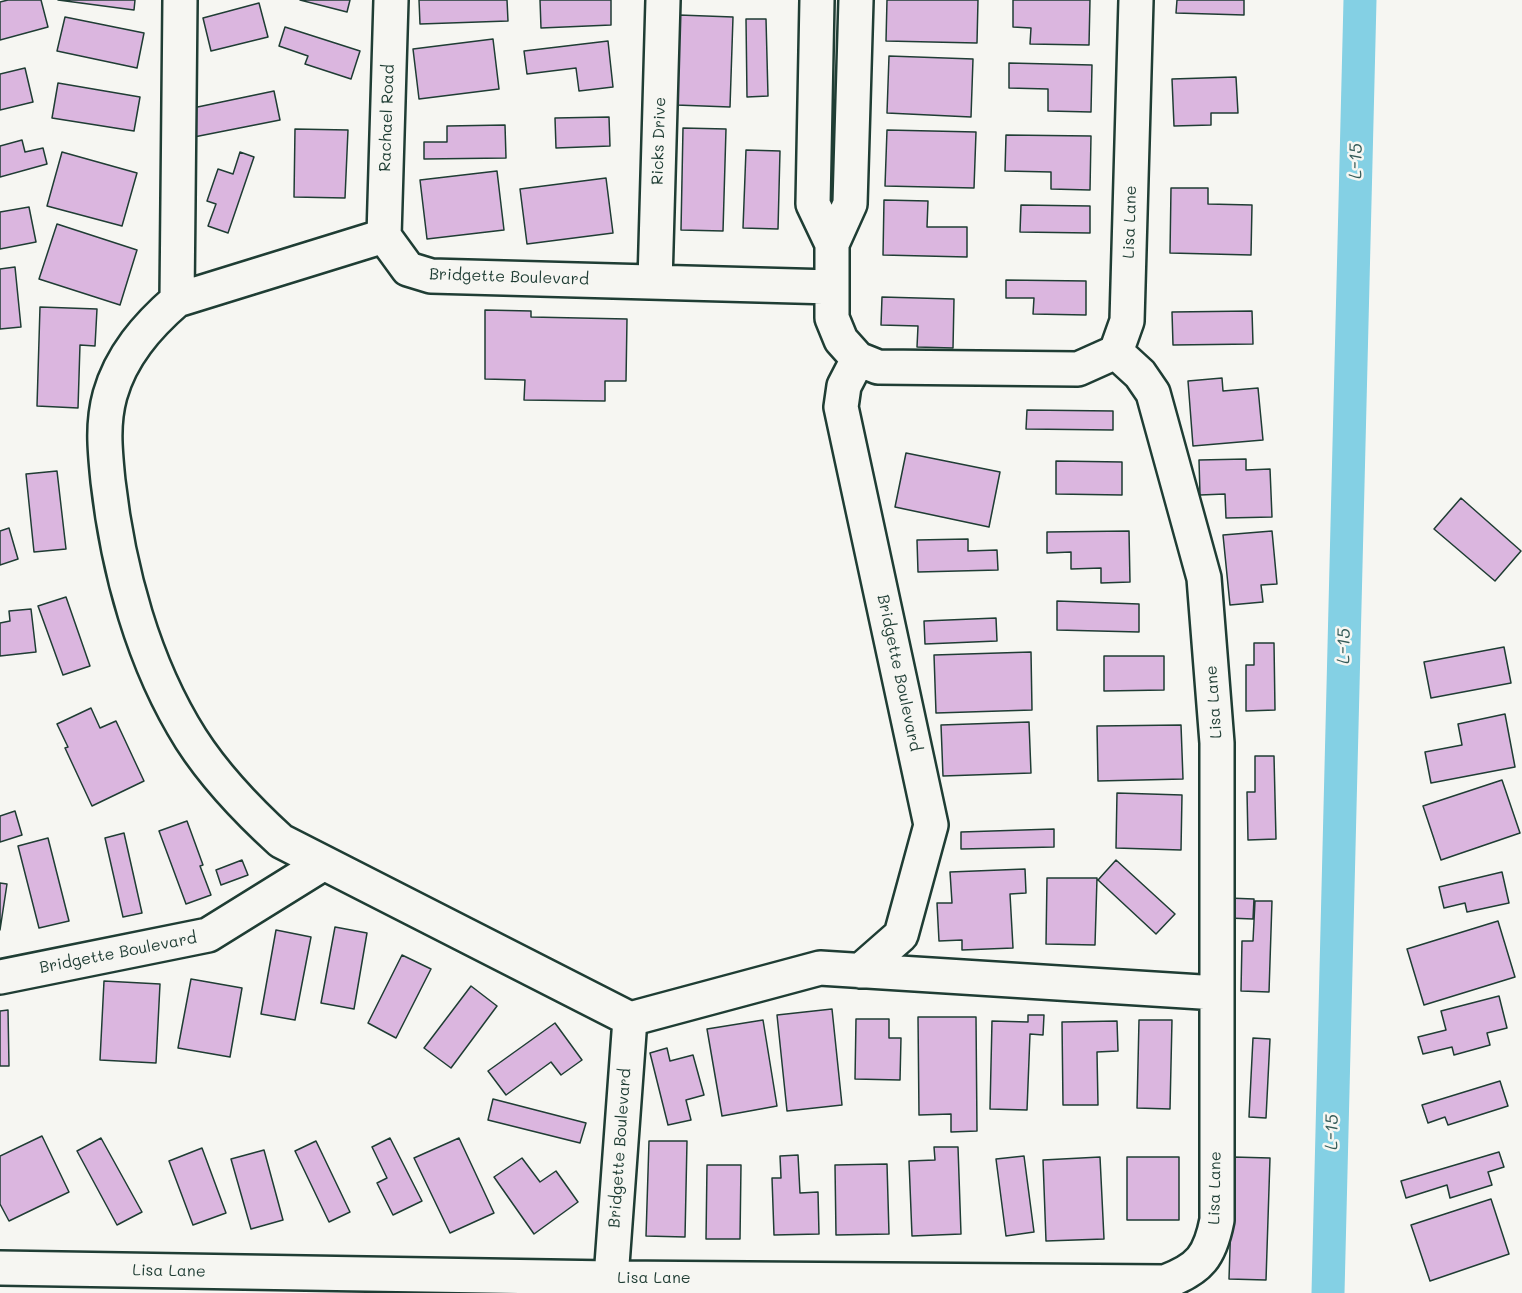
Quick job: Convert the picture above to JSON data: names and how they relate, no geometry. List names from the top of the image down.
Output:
{
  "streets": {
    "street": [
      "Rachael Road",
      "Ricks Drive",
      "Lisa Lane",
      "Bridgette Boulevard"
    ]
  },
  "crossings": [
    ["Rachael Road", "Bridgette Boulevard"],
    ["Ricks Drive", "Bridgette Boulevard"],
    ["Lisa Lane", "Bridgette Boulevard"]
  ],
  "water": ["L-15"]
}
